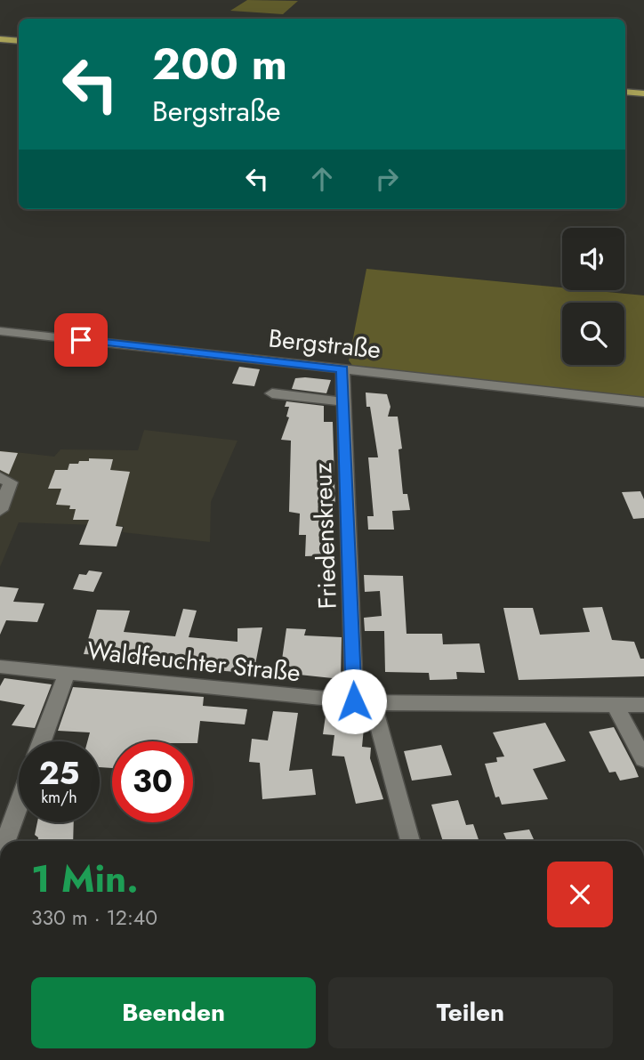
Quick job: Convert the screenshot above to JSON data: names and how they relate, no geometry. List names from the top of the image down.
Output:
{
  "streets": {
    "street": ["Bergstraße", "Friedenskreuz", "Waldfeuchter Straße"]
  },
  "crossings": [
    ["Bergstraße", "Friedenskreuz"],
    ["Friedenskreuz", "Waldfeuchter Straße"]
  ],
  "page": {
    "turn": ["200 m", "Bergstraße"],
    "speed": "25 km/h",
    "limit": "30",
    "heading": ["1 Min.", "330 m · 12:40"],
    "buttons": ["Beenden", "Teilen"]
  }
}
